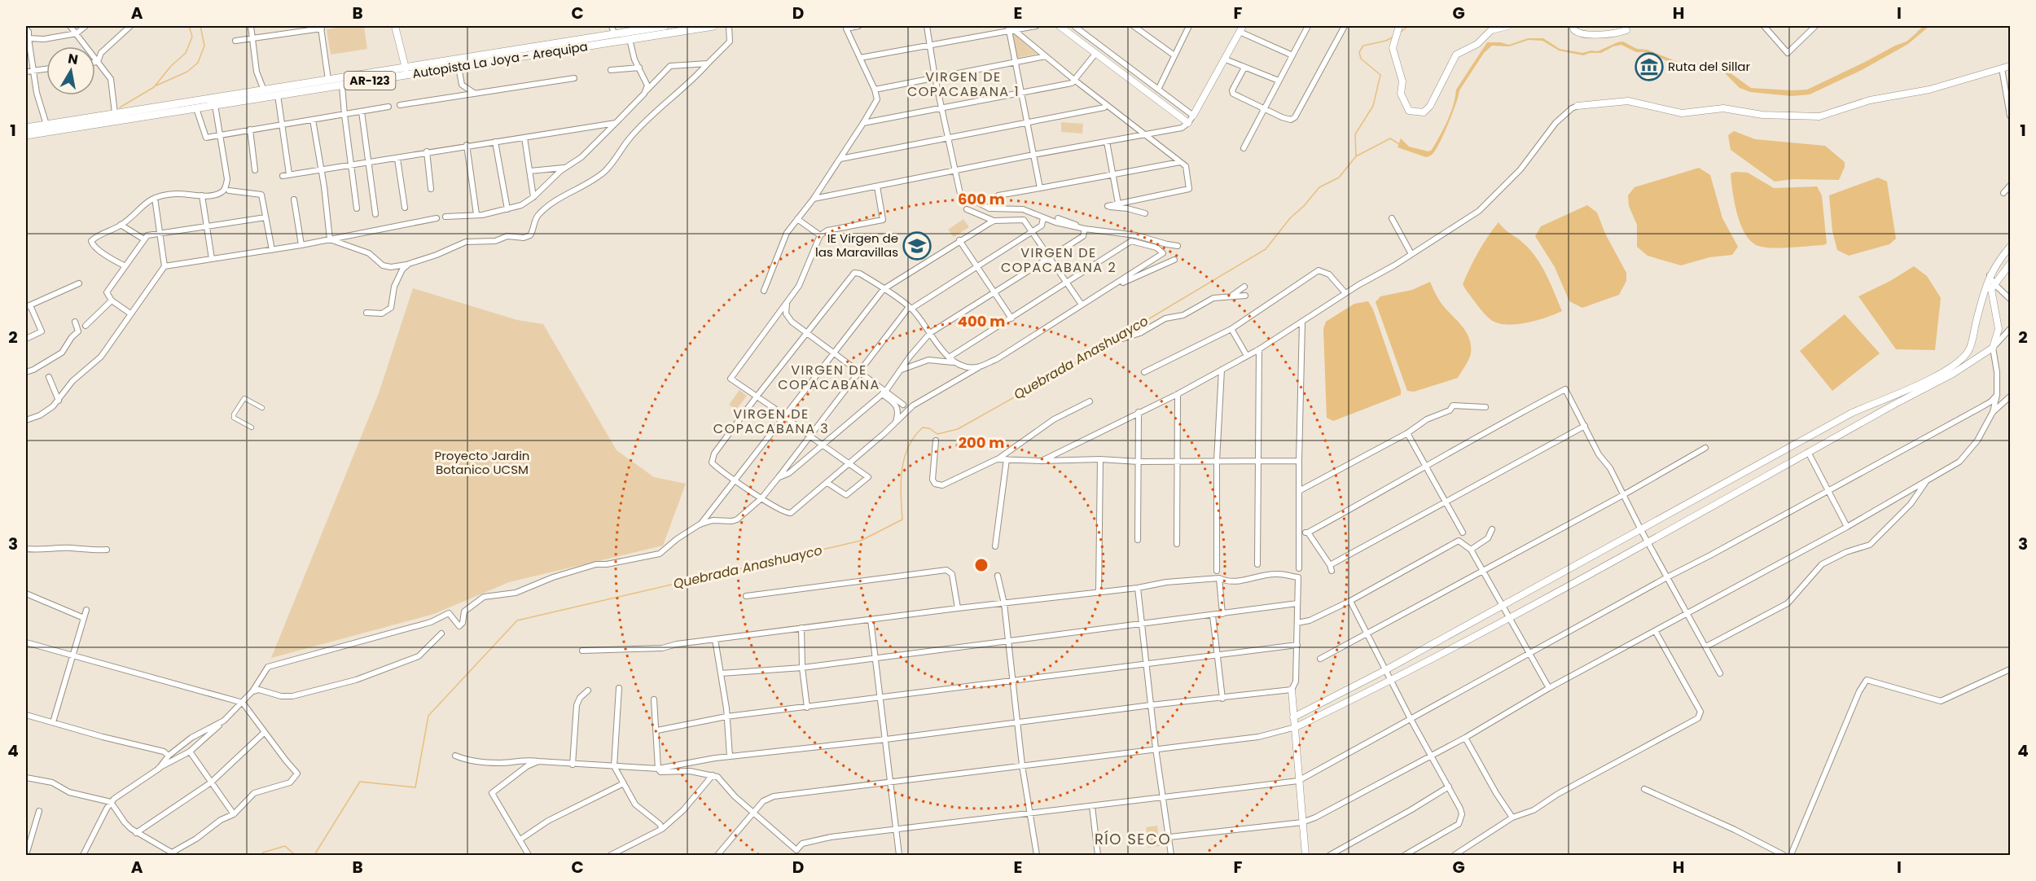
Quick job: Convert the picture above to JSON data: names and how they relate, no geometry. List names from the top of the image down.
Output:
{
  "streets": {
    "main road": ["Autopista La Joya - Arequipa", "AR-123"]
  },
  "districts": [
    "VIRGEN DE COPACABANA 1",
    "VIRGEN DE COPACABANA 2",
    "VIRGEN DE COPACABANA",
    "VIRGEN DE COPACABANA 3",
    "RÍO SECO"
  ],
  "water": ["Quebrada Anashuayco"],
  "parks": ["Proyecto Jardin Botanico UCSM"],
  "places": {
    "museum": ["Ruta del Sillar"],
    "school or university": ["IE Virgen de las Maravillas"]
  },
  "north": "top",
  "grid": {
    "columns": [
      "A",
      "B",
      "C",
      "D",
      "E",
      "F",
      "G",
      "H",
      "I"
    ],
    "rows": [
      "1",
      "2",
      "3",
      "4"
    ]
  },
  "rings": ["600 m", "400 m", "200 m"]
}
